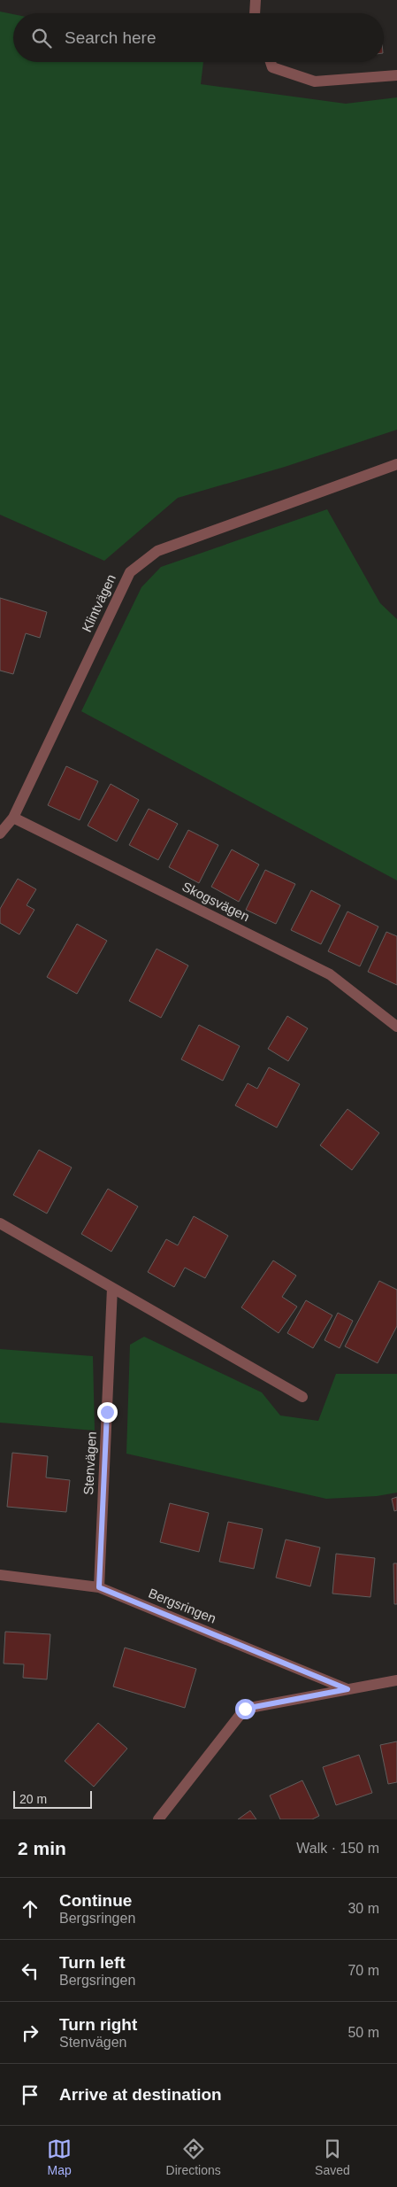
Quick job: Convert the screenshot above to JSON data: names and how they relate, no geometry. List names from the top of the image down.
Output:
{
  "streets": {
    "street": [
      "Klintvägen",
      "Skogsvägen",
      "Stenvägen",
      "Bergsringen"
    ]
  },
  "crossings": [
    ["Klintvägen", "Skogsvägen"],
    ["Stenvägen", "Bergsringen"]
  ],
  "scale_bar": "20 m",
  "page": {
    "search": "Search here",
    "scale": "20 m",
    "heading": ["2 min", "Walk · 150 m"],
    "list": [
      ["Continue", "Bergsringen", "30 m"],
      ["Turn left", "Bergsringen", "70 m"],
      ["Turn right", "Stenvägen", "50 m"],
      "Arrive at destination"
    ],
    "nav": ["Map", "Directions", "Saved"]
  }
}
